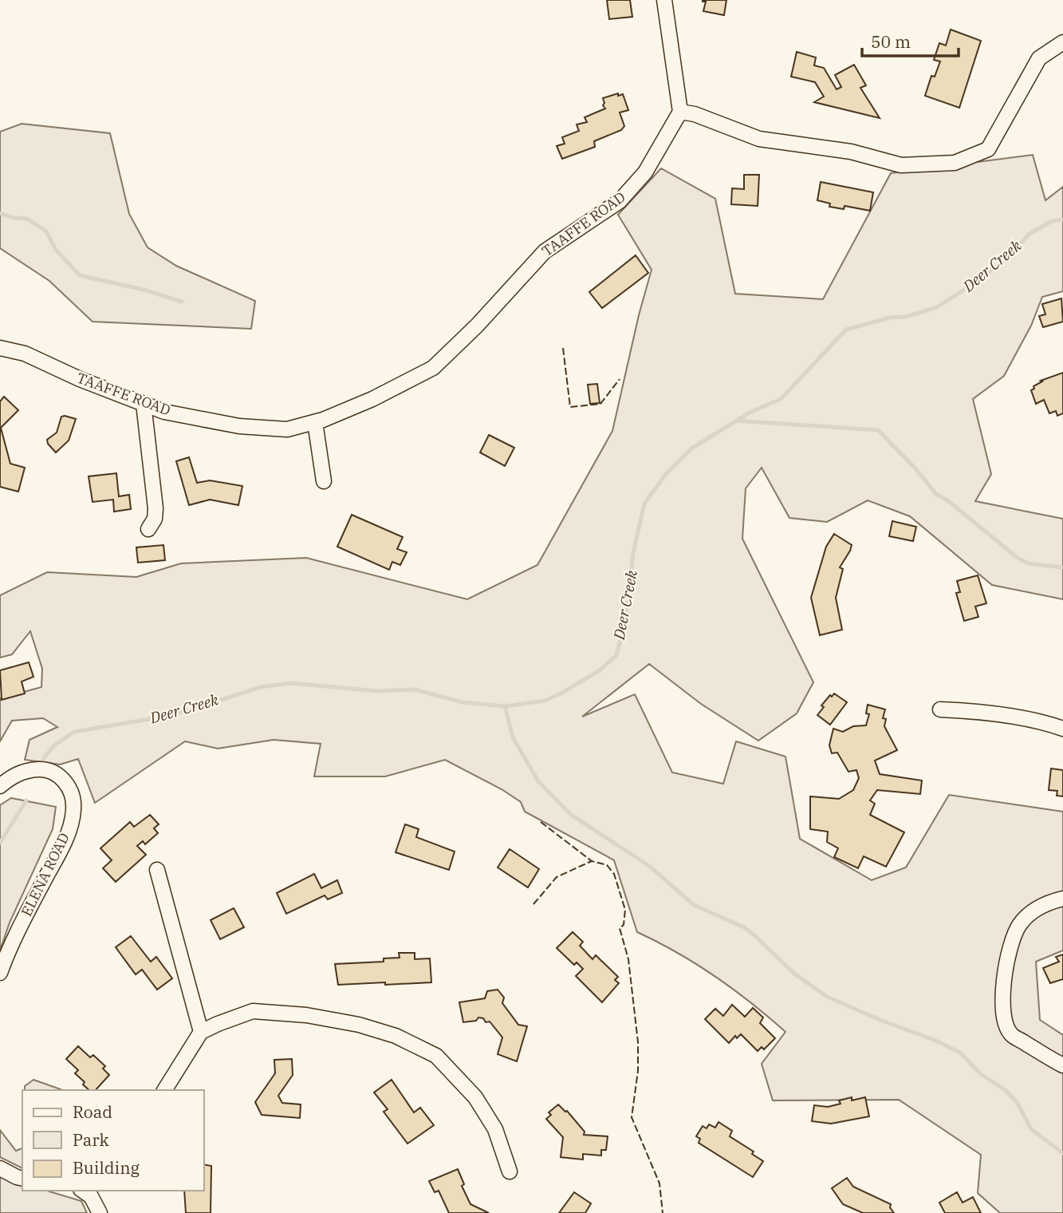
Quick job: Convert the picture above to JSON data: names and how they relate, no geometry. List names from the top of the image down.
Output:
{
  "streets": {
    "street": ["TAAFFE ROAD", "ELENA ROAD"]
  },
  "water": ["Deer Creek"],
  "legend": ["Road", "Park", "Building"],
  "scale_bar": "50 m"
}
